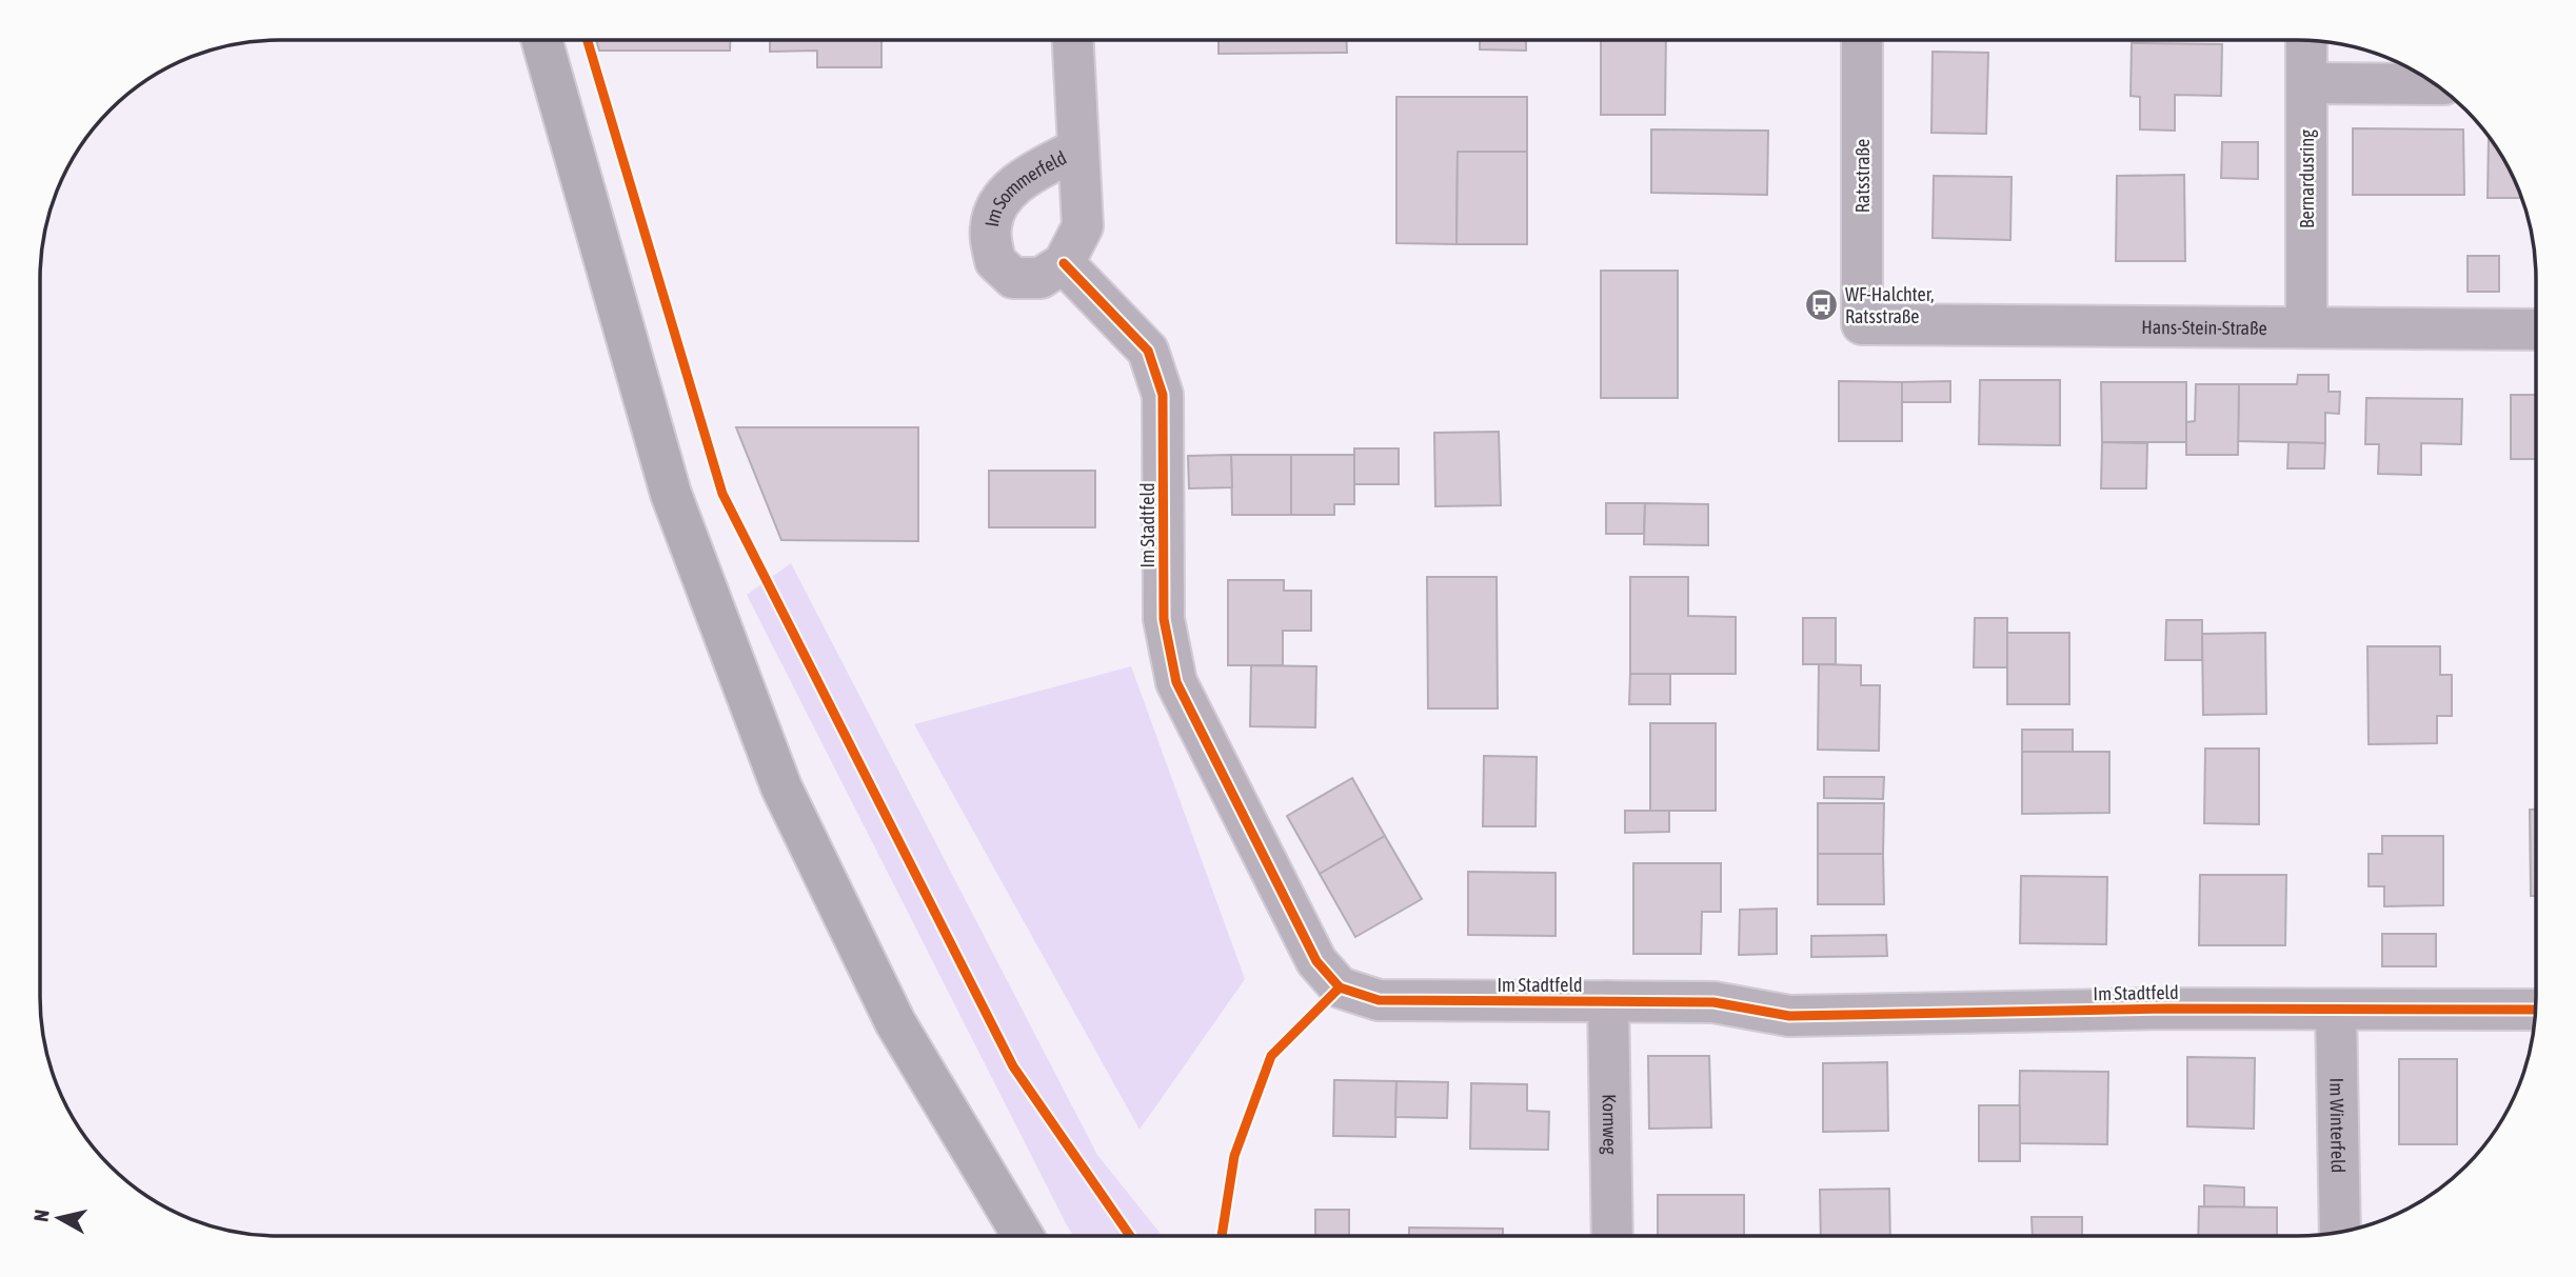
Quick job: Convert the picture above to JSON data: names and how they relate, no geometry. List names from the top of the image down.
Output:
{
  "streets": {
    "street": [
      "Ratsstraße",
      "Bernardusring",
      "Im Sommerfeld",
      "Hans-Stein-Straße",
      "Im Stadtfeld",
      "Im Winterfeld",
      "Kornweg"
    ]
  },
  "crossings": [
    ["Ratsstraße", "Hans-Stein-Straße"],
    ["Bernardusring", "Hans-Stein-Straße"],
    ["Im Sommerfeld", "Im Stadtfeld"],
    ["Im Stadtfeld", "Im Winterfeld"],
    ["Im Stadtfeld", "Kornweg"]
  ],
  "places": {
    "bus stop": ["WF-Halchter, Ratsstraße"]
  },
  "north": "left"
}
